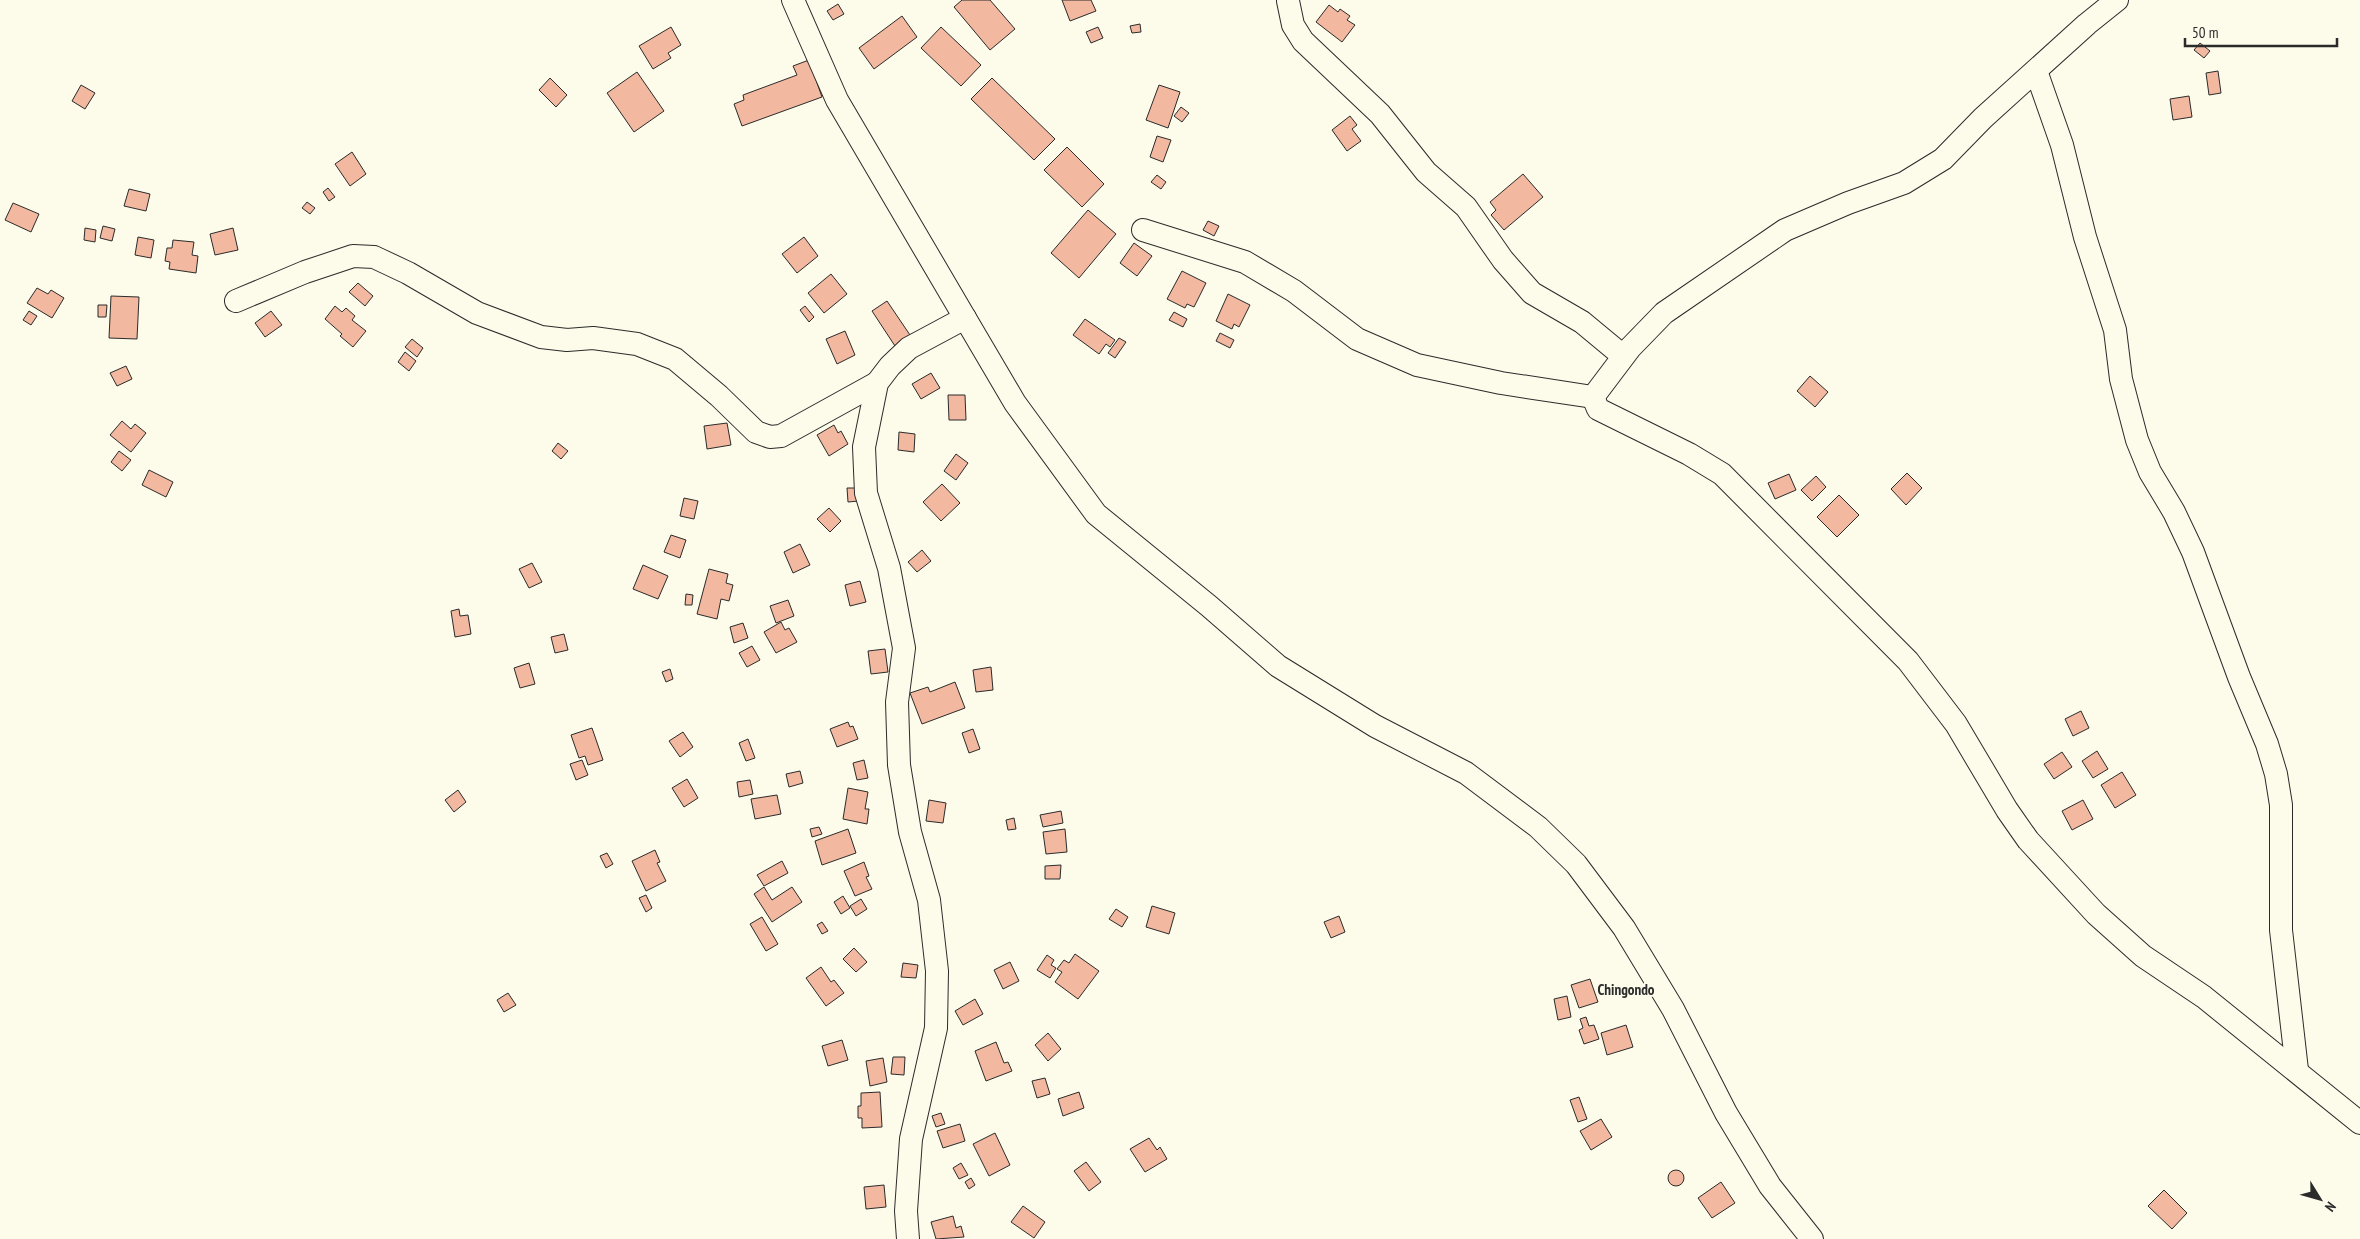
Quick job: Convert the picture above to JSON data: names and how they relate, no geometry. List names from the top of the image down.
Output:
{
  "districts": ["Chingondo"],
  "scale_bar": "50 m",
  "north": "bottom right"
}
